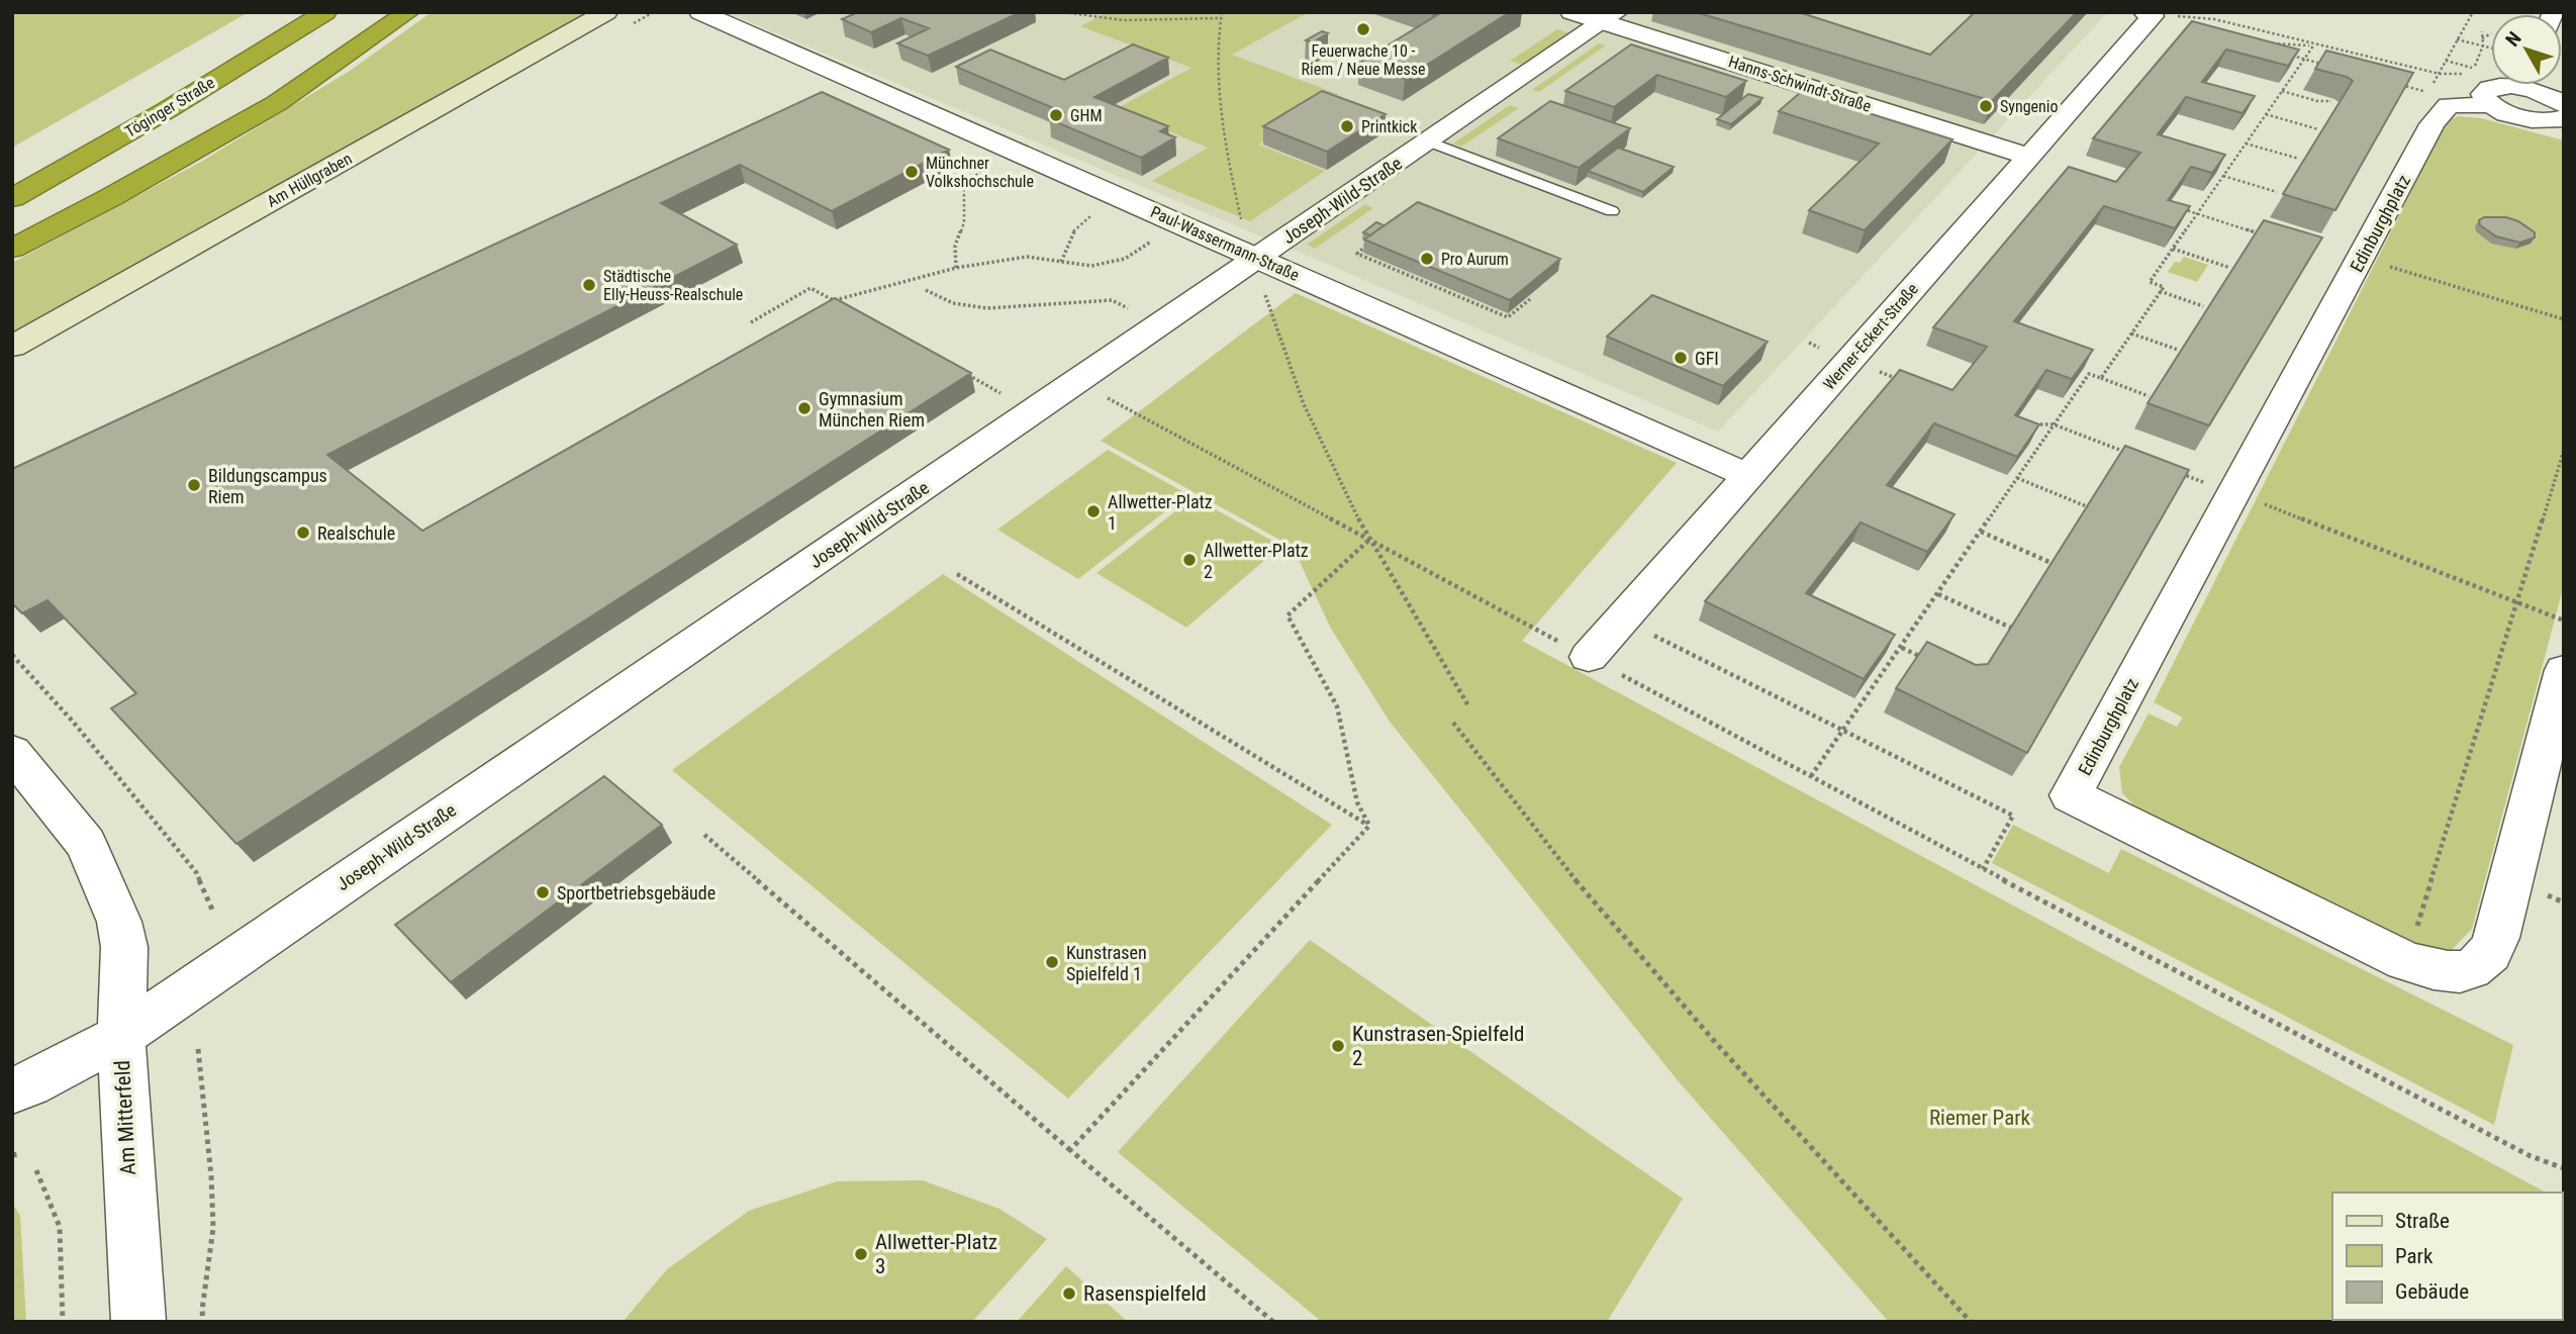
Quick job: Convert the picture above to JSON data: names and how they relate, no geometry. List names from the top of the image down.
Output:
{
  "streets": {
    "highway": ["Töginger Straße"],
    "main road": ["Am Hüllgraben"],
    "street": [
      "Hanns-Schwindt-Straße",
      "Joseph-Wild-Straße",
      "Edinburghplatz",
      "Paul-Wassermann-Straße",
      "Werner-Eckert-Straße",
      "Am Mitterfeld"
    ]
  },
  "crossings": [
    ["Hanns-Schwindt-Straße", "Joseph-Wild-Straße"],
    ["Hanns-Schwindt-Straße", "Werner-Eckert-Straße"],
    ["Joseph-Wild-Straße", "Paul-Wassermann-Straße"],
    ["Joseph-Wild-Straße", "Am Mitterfeld"],
    ["Paul-Wassermann-Straße", "Werner-Eckert-Straße"]
  ],
  "parks": ["Riemer Park"],
  "places": [
    "Feuerwache 10 - Riem / Neue Messe",
    "Syngenio",
    "GHM",
    "Printkick",
    "Münchner Volkshochschule",
    "Pro Aurum",
    "Städtische Elly-Heuss-Realschule",
    "GFI",
    "Gymnasium München Riem",
    "Bildungscampus Riem",
    "Allwetter-Platz 1",
    "Realschule",
    "Allwetter-Platz 2",
    "Sportbetriebsgebäude",
    "Kunstrasen Spielfeld 1",
    "Kunstrasen-Spielfeld 2",
    "Allwetter-Platz 3",
    "Rasenspielfeld"
  ],
  "legend": ["Straße", "Park", "Gebäude"],
  "north": "top left"
}
